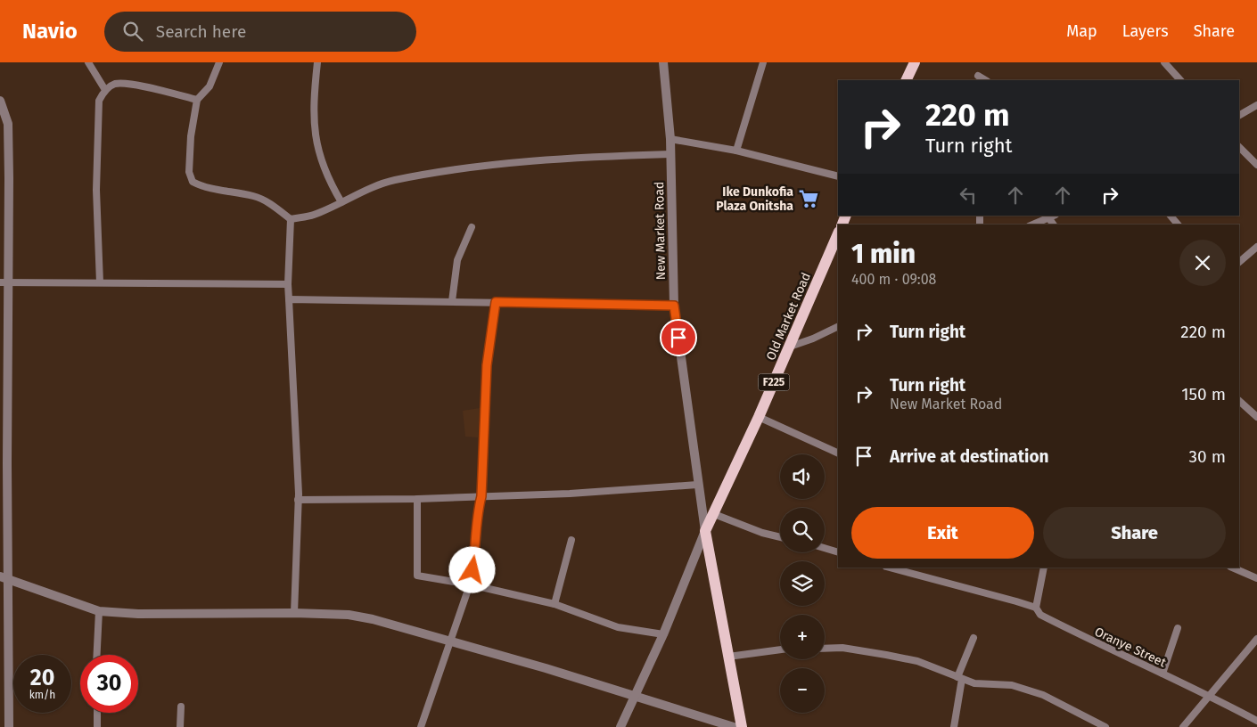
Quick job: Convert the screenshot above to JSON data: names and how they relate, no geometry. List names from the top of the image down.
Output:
{
  "streets": {
    "main road": ["Old Market Road", "F225"],
    "street": ["New Market Road", "Oranye Street"]
  },
  "crossings": [
    ["New Market Road", "Old Market Road"]
  ],
  "places": {
    "supermarket": ["Ike Dunkofia Plaza Onitsha"]
  },
  "page": {
    "header": "Navio",
    "search": "Search here",
    "nav": ["Map", "Layers", "Share"],
    "turn": ["220 m", "Turn right"],
    "heading": ["1 min", "400 m · 09:08"],
    "list": [
      {
        "name": "Turn right",
        "value": "220 m"
      },
      {
        "name": "Turn right",
        "note": "New Market Road",
        "value": "150 m"
      },
      {
        "name": "Arrive at destination",
        "value": "30 m"
      }
    ],
    "map_buttons": ["+", "−"],
    "buttons": ["Exit", "Share"],
    "speed": "20 km/h",
    "limit": "30"
  }
}
